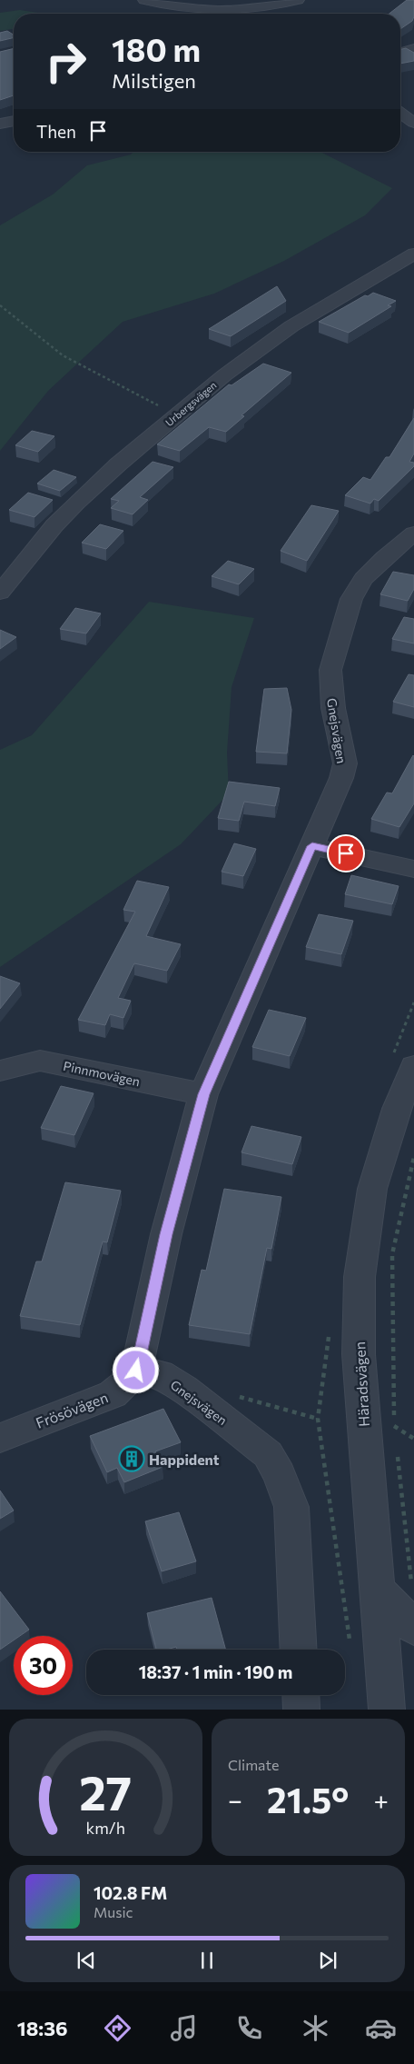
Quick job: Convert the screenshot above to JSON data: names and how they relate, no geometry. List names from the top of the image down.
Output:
{
  "streets": {
    "street": [
      "Urbergsvägen",
      "Gnejsvägen",
      "Pinnmovägen",
      "Häradsvägen",
      "Frösövägen"
    ]
  },
  "crossings": [
    ["Gnejsvägen", "Pinnmovägen"],
    ["Gnejsvägen", "Frösövägen"]
  ],
  "places": {
    "building": ["Happident"]
  },
  "page": {
    "turn": ["180 m", "Milstigen"],
    "then": "Then",
    "limit": "30",
    "trip": "18:37 · 1 min · 190 m",
    "tile": "Climate",
    "heat": ["−", "21.5°", "+"],
    "song": ["102.8 FM", "Music"],
    "tabs": "18:36",
    "gauge": ["27", "km/h"]
  }
}
